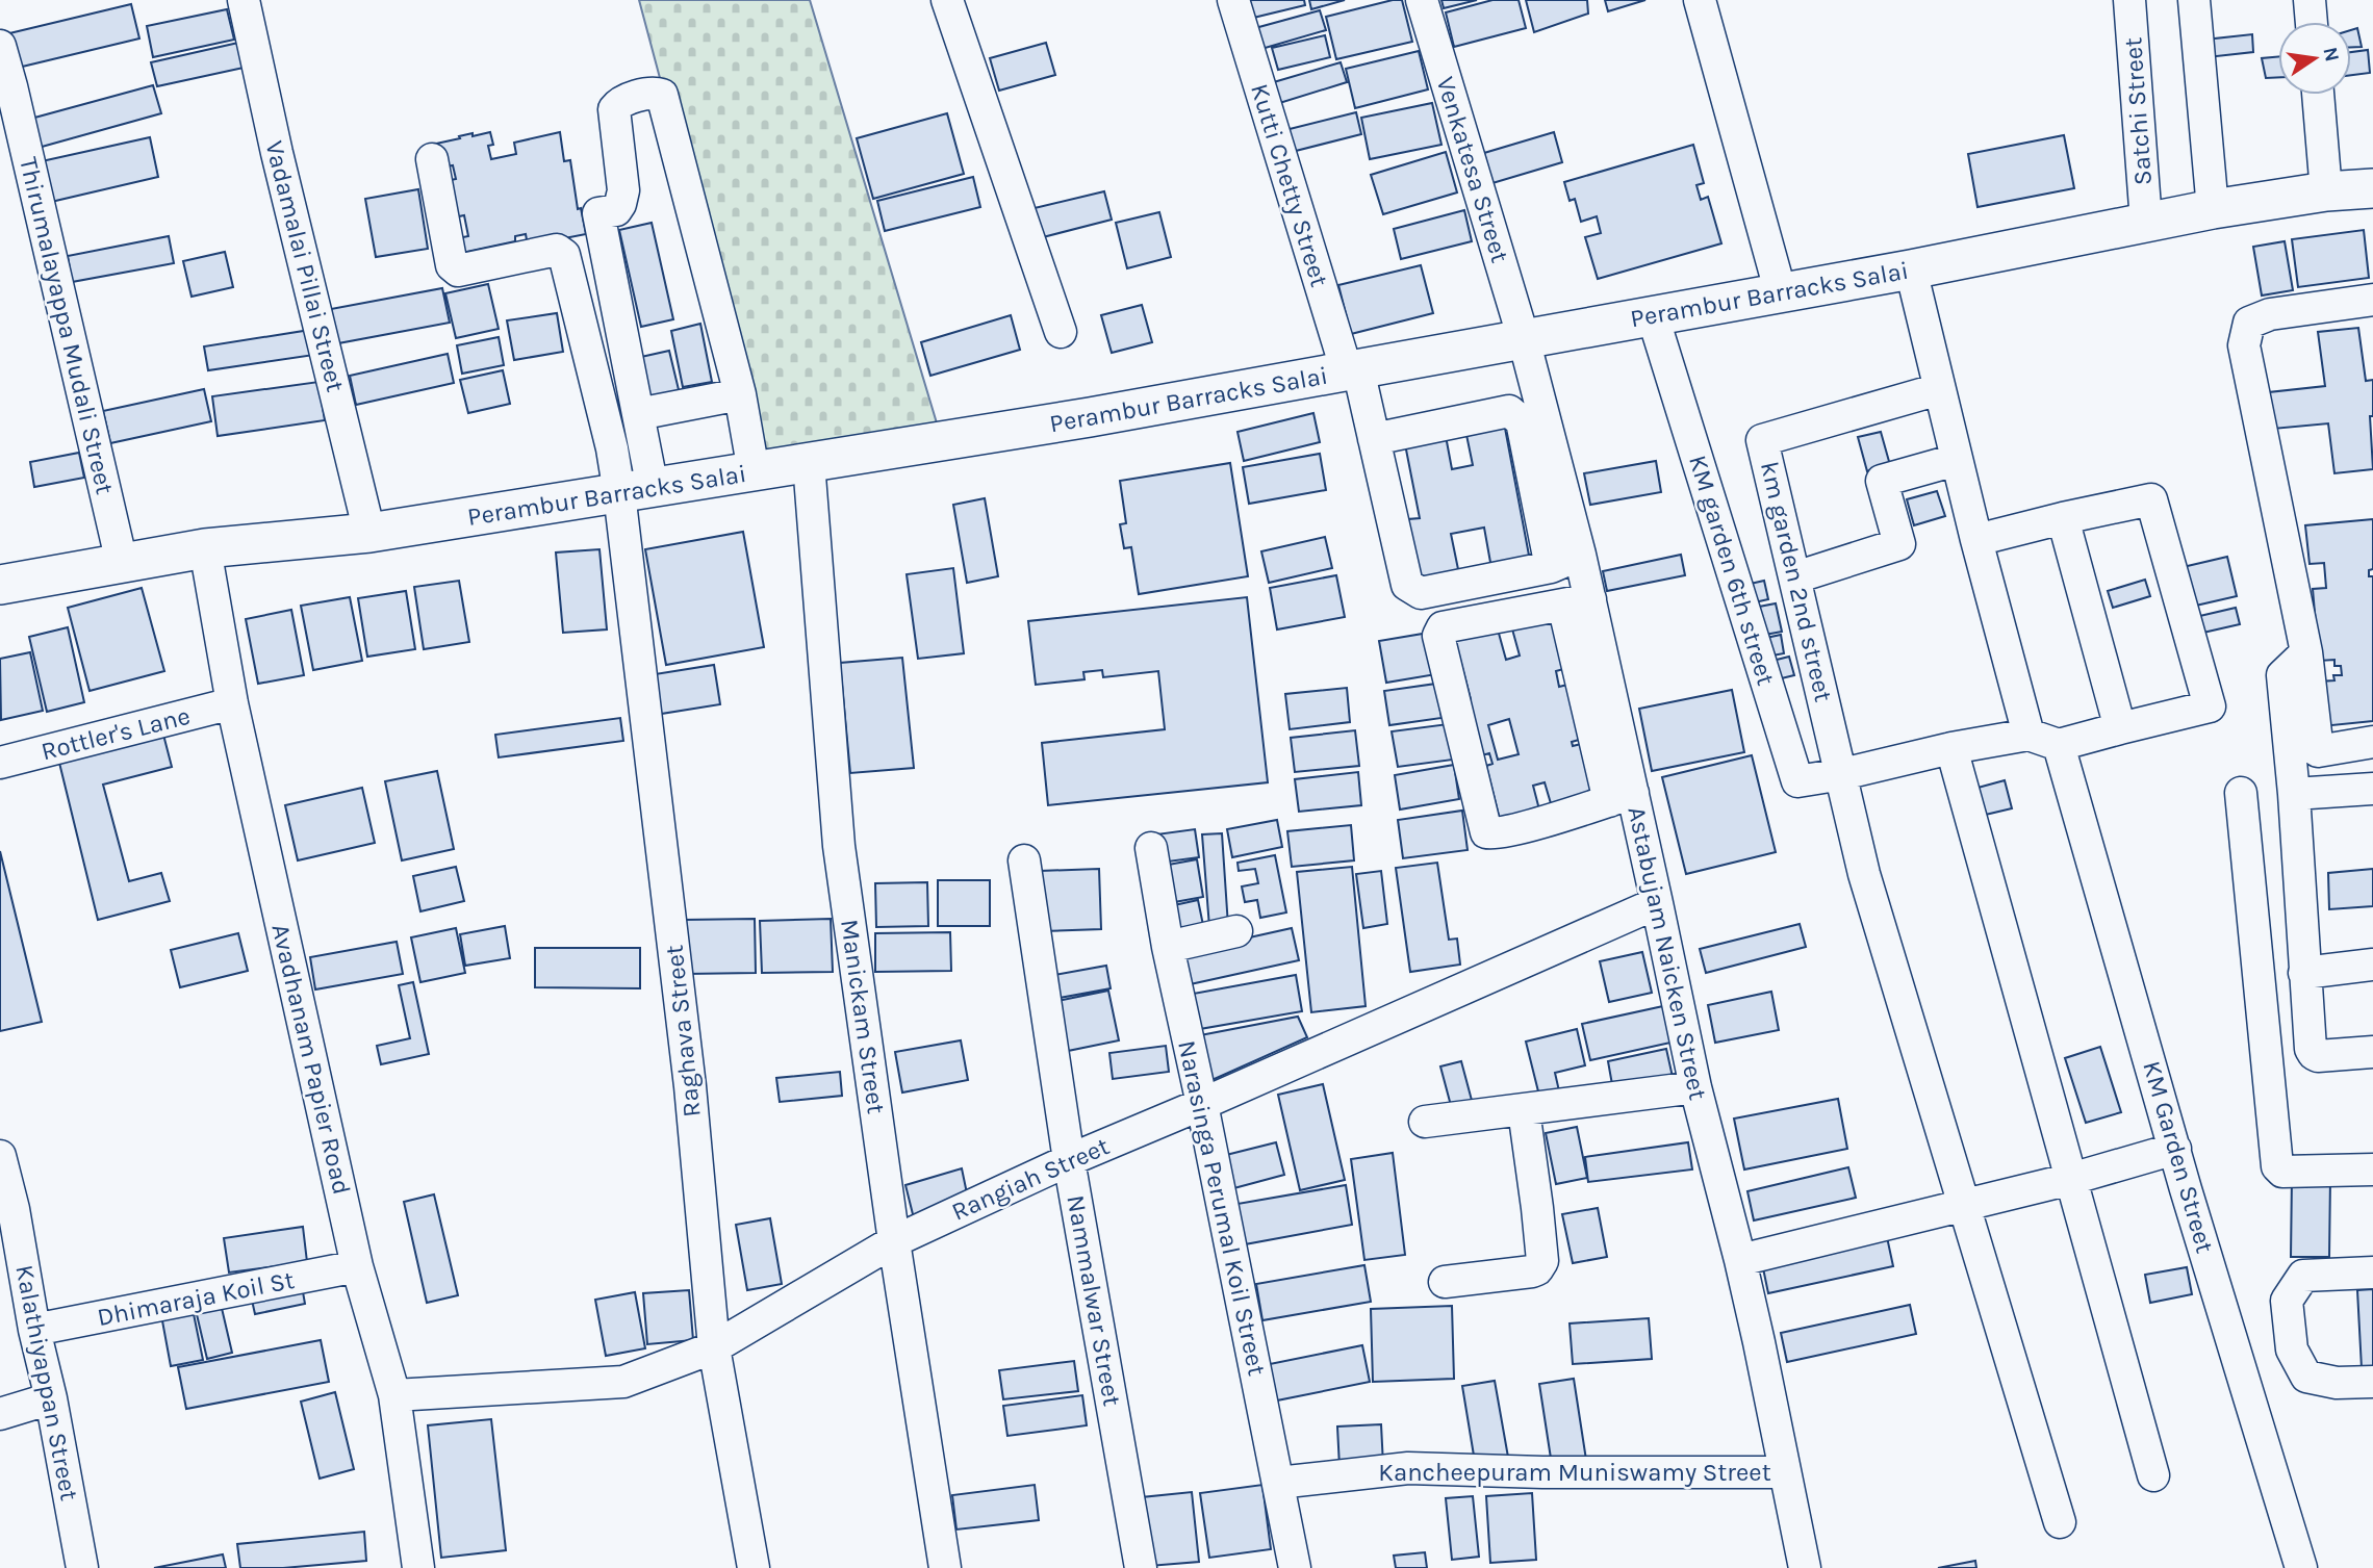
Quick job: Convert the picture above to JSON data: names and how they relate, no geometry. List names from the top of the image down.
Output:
{
  "streets": {
    "main road": ["Perambur Barracks Salai"],
    "street": [
      "Satchi Street",
      "Venkatesa Street",
      "Kutti Chetty Street",
      "Vadamalai Pillai Street",
      "Thirumalayappa Mudali Street",
      "KM garden 6th street",
      "km garden 2nd street",
      "Rottler's Lane",
      "Astabujam Naicken Street",
      "Manickam Street",
      "Raghava Street",
      "Avadhanam Papier Road",
      "KM Garden Street",
      "Rangiah Street",
      "Narasinga Perumal Koil Street",
      "Dhimaraja Koil St",
      "Nammalwar Street",
      "Kalathiyappan Street",
      "Kancheepuram Muniswamy Street"
    ]
  },
  "crossings": [
    ["Satchi Street", "Perambur Barracks Salai"],
    ["Venkatesa Street", "Perambur Barracks Salai"],
    ["Venkatesa Street", "Astabujam Naicken Street"],
    ["Kutti Chetty Street", "Perambur Barracks Salai"],
    ["Vadamalai Pillai Street", "Perambur Barracks Salai"],
    ["Perambur Barracks Salai", "Thirumalayappa Mudali Street"],
    ["Perambur Barracks Salai", "KM garden 6th street"],
    ["Perambur Barracks Salai", "Astabujam Naicken Street"],
    ["Perambur Barracks Salai", "Manickam Street"],
    ["Perambur Barracks Salai", "Raghava Street"],
    ["Perambur Barracks Salai", "Avadhanam Papier Road"],
    ["KM garden 6th street", "km garden 2nd street"],
    ["Rottler's Lane", "Avadhanam Papier Road"],
    ["Astabujam Naicken Street", "Rangiah Street"],
    ["Astabujam Naicken Street", "Kancheepuram Muniswamy Street"],
    ["Manickam Street", "Rangiah Street"],
    ["Raghava Street", "Rangiah Street"],
    ["Avadhanam Papier Road", "Rangiah Street"],
    ["Avadhanam Papier Road", "Dhimaraja Koil St"],
    ["Rangiah Street", "Narasinga Perumal Koil Street"],
    ["Rangiah Street", "Nammalwar Street"],
    ["Narasinga Perumal Koil Street", "Kancheepuram Muniswamy Street"],
    ["Dhimaraja Koil St", "Kalathiyappan Street"]
  ],
  "north": "right"
}
